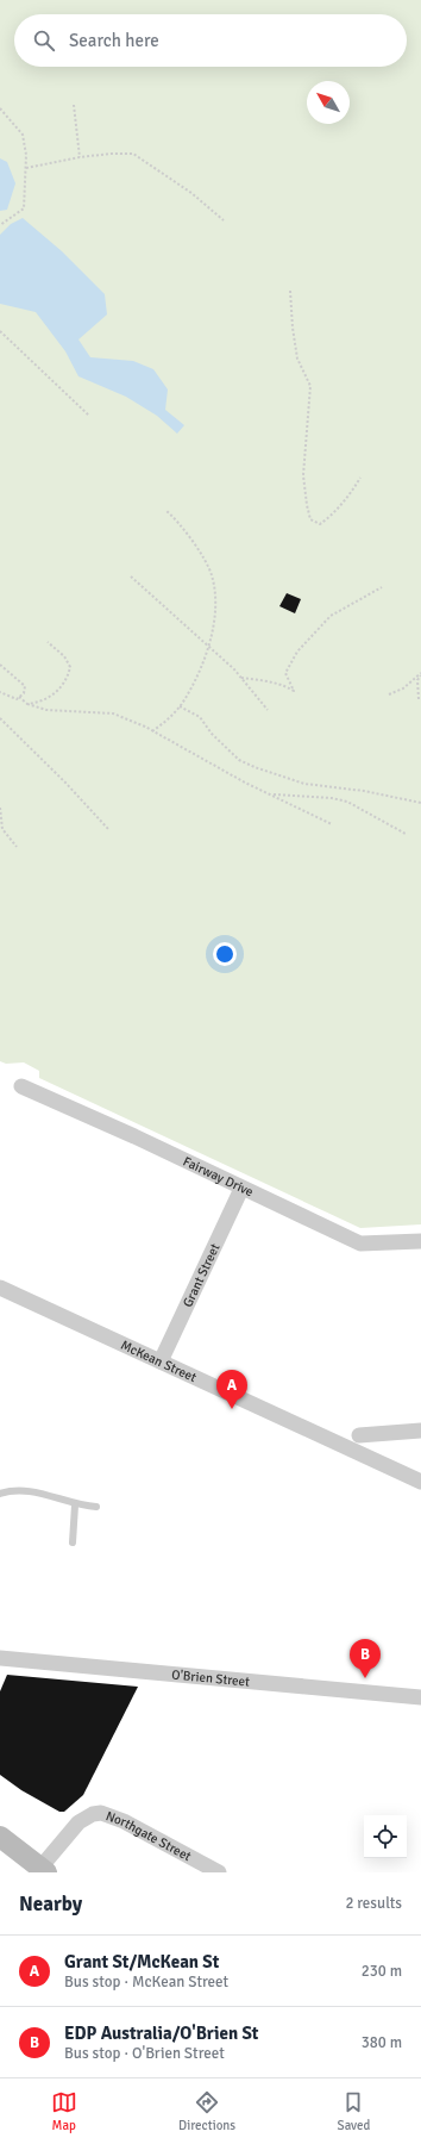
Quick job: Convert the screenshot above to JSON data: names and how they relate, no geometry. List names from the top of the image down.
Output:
{
  "streets": {
    "street": [
      "Fairway Drive",
      "Grant Street",
      "McKean Street",
      "O'Brien Street",
      "Northgate Street"
    ]
  },
  "crossings": [
    ["Fairway Drive", "Grant Street"],
    ["Grant Street", "McKean Street"]
  ],
  "north": "top left",
  "page": {
    "search": "Search here",
    "pins": ["A", "B"],
    "heading": ["Nearby", "2 results"],
    "list": [
      {
        "mark": "A",
        "name": "Grant St/McKean St",
        "note": "Bus stop · McKean Street",
        "value": "230 m"
      },
      {
        "mark": "B",
        "name": "EDP Australia/O'Brien St",
        "note": "Bus stop · O'Brien Street",
        "value": "380 m"
      }
    ],
    "nav": ["Map", "Directions", "Saved"]
  }
}
